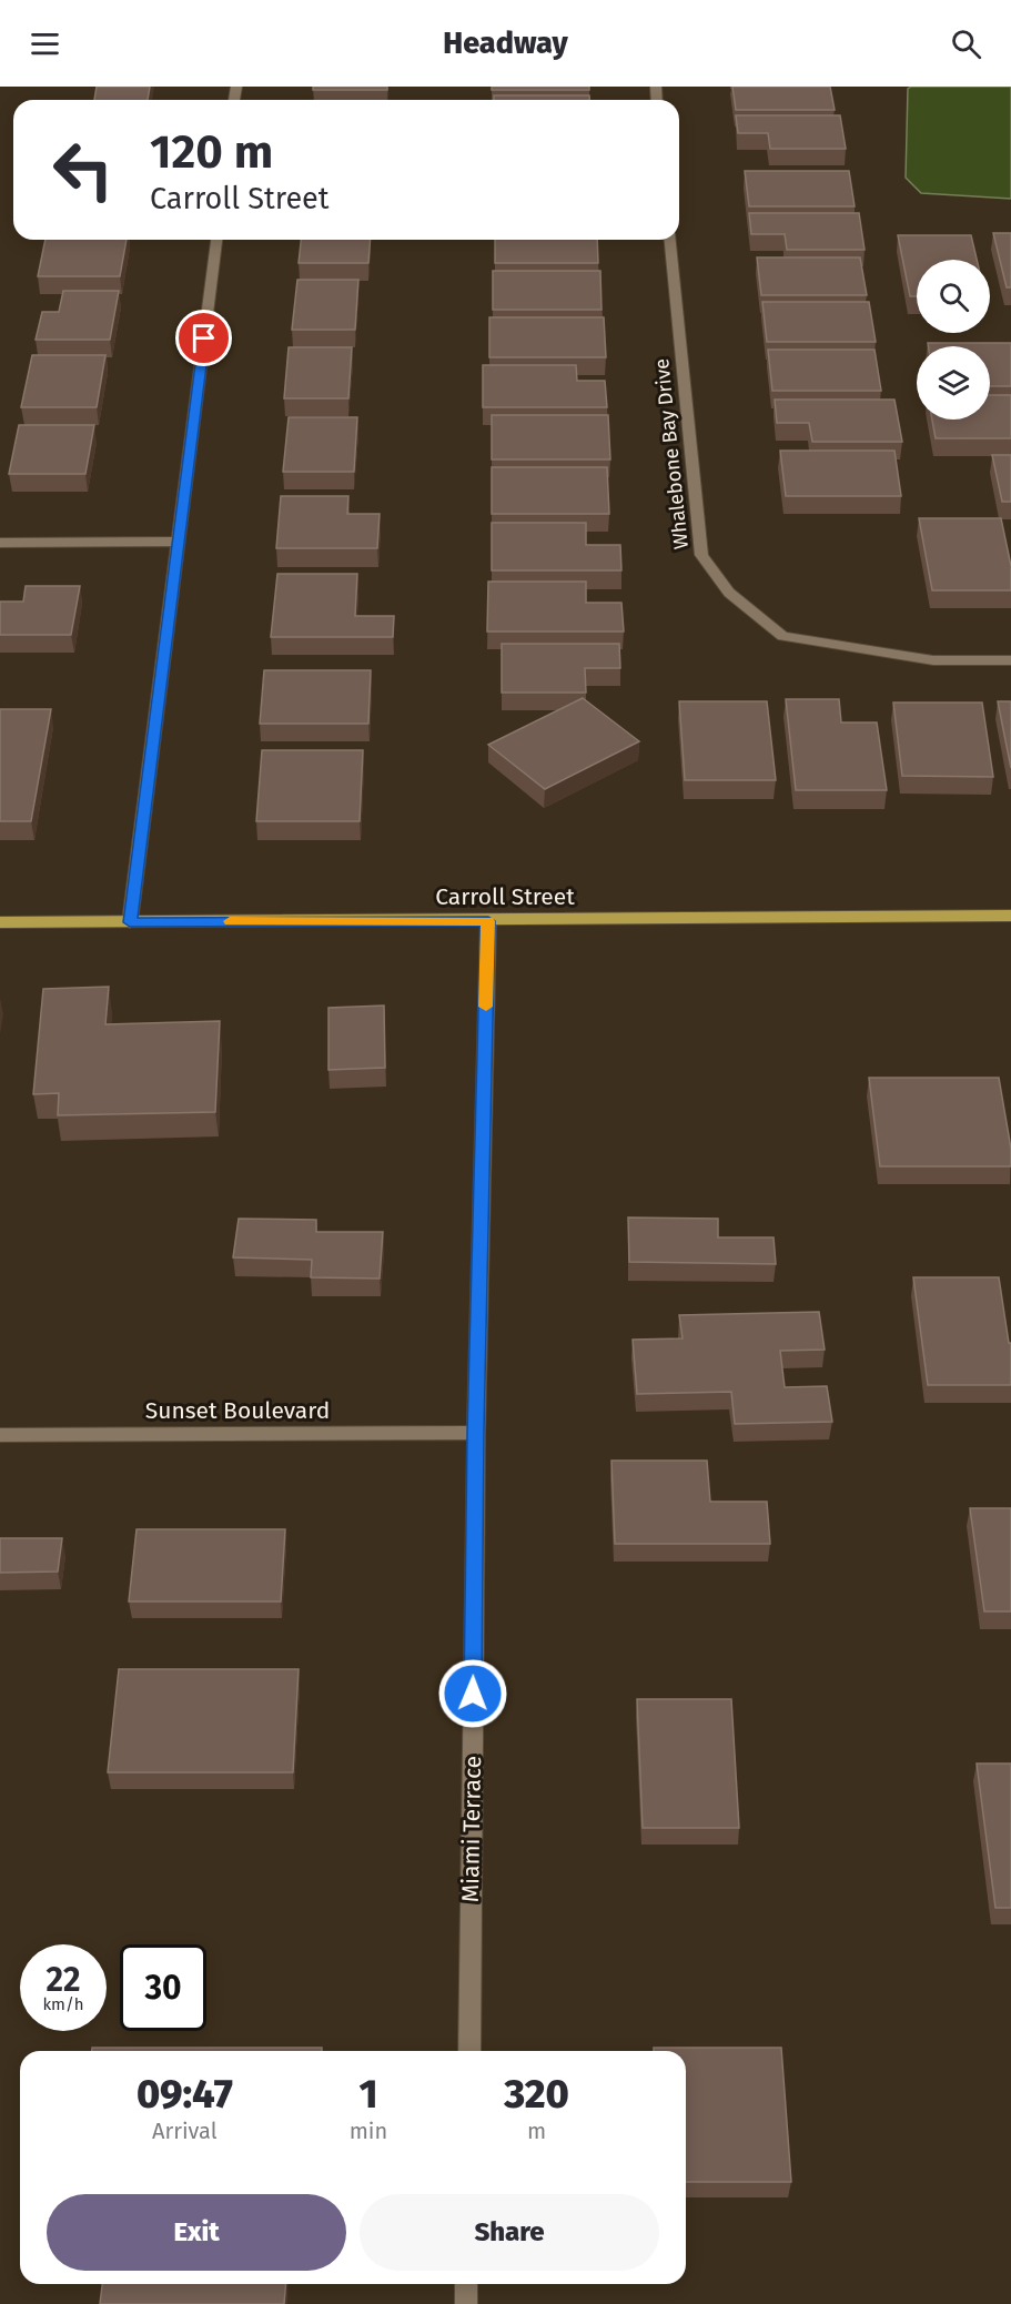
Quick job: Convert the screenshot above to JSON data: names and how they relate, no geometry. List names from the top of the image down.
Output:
{
  "streets": {
    "main road": ["Carroll Street"],
    "street": ["Whalebone Bay Drive", "Sunset Boulevard", "Miami Terrace"]
  },
  "crossings": [
    ["Carroll Street", "Miami Terrace"],
    ["Sunset Boulevard", "Miami Terrace"]
  ],
  "page": {
    "header": "Headway",
    "turn": ["120 m", "Carroll Street"],
    "speed": "22 km/h",
    "limit": "30",
    "eta": [
      "09:47",
      "Arrival",
      "1",
      "min",
      "320",
      "m"
    ],
    "buttons": ["Exit", "Share"]
  }
}
